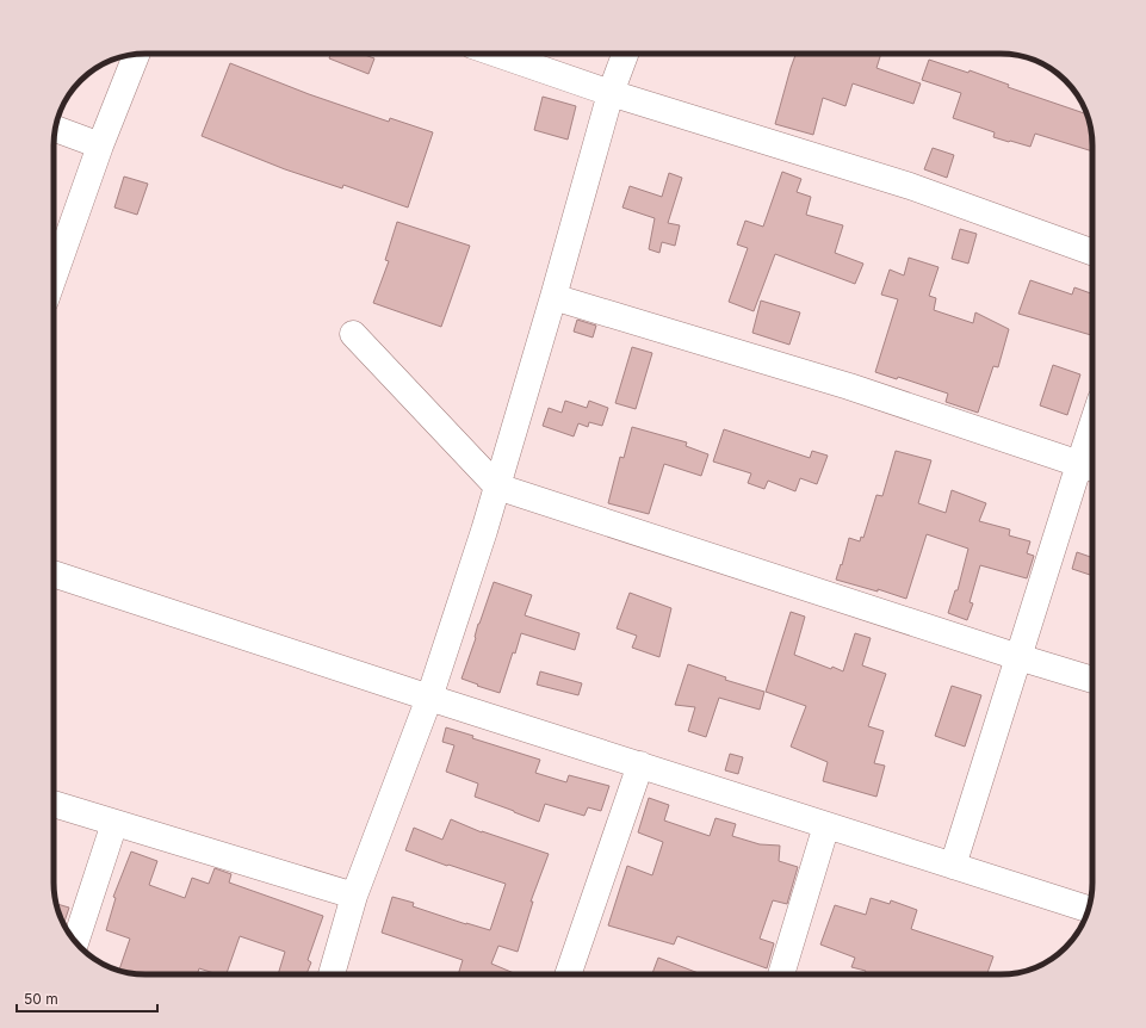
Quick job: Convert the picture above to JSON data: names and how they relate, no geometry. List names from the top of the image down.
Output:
{
  "scale_bar": "50 m"
}
